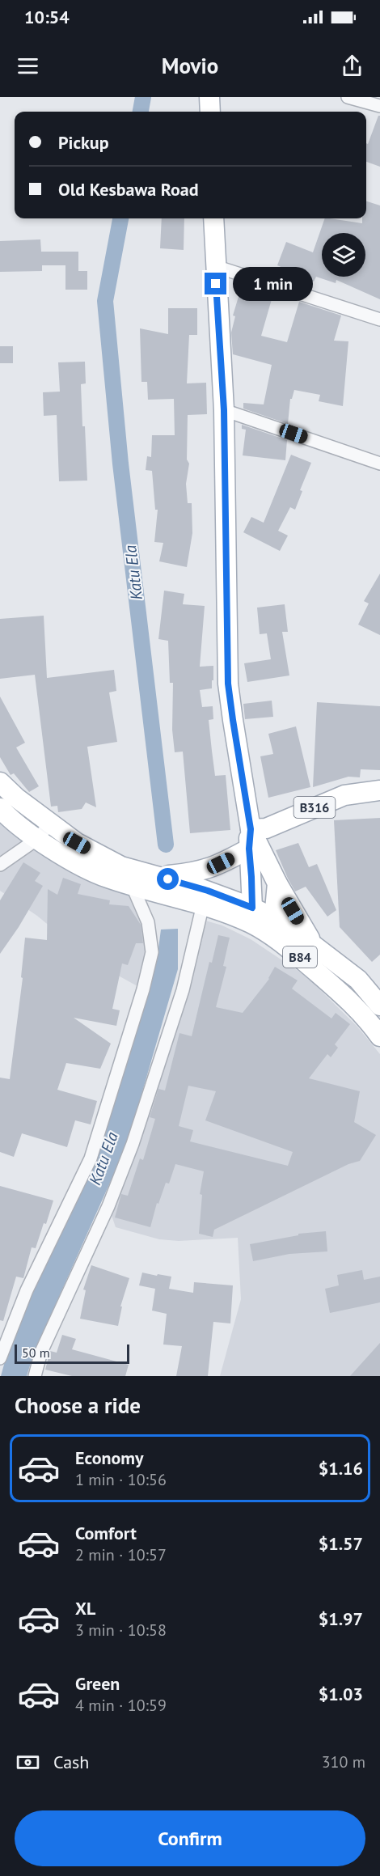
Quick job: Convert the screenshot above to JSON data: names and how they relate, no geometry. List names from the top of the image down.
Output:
{
  "streets": {
    "main road": ["B316", "B84"]
  },
  "water": ["Katu Ela"],
  "scale_bar": "50 m",
  "page": {
    "status": "10:54",
    "header": "Movio",
    "banner": ["Pickup", "Old Kesbawa Road"],
    "bubble": "1 min",
    "scale": "50 m",
    "heading": "Choose a ride",
    "list": [
      {
        "name": "Economy",
        "note": "1 min · 10:56",
        "value": "$1.16"
      },
      {
        "name": "Comfort",
        "note": "2 min · 10:57",
        "value": "$1.57"
      },
      {
        "name": "XL",
        "note": "3 min · 10:58",
        "value": "$1.97"
      },
      {
        "name": "Green",
        "note": "4 min · 10:59",
        "value": "$1.03"
      }
    ],
    "pay": ["Cash", "310 m"],
    "buttons": "Confirm"
  }
}
